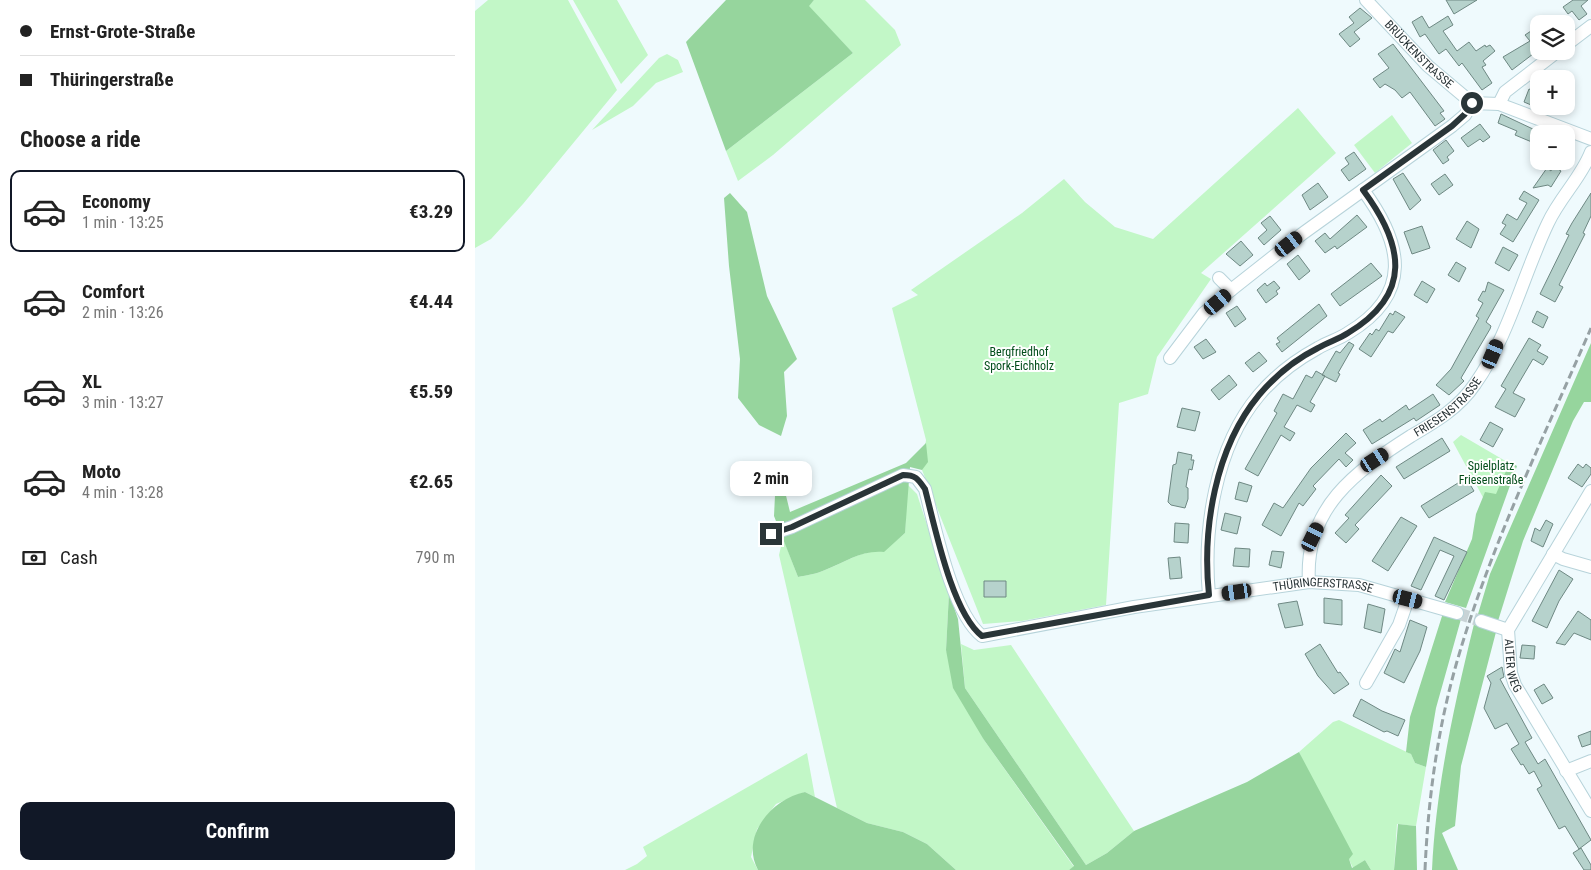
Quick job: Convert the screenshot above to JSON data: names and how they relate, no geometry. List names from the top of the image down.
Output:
{
  "streets": {
    "street": [
      "BRÜCKENSTRASSE",
      "FRIESENSTRASSE",
      "THÜRINGERSTRASSE",
      "ALTER WEG"
    ]
  },
  "crossings": [
    ["FRIESENSTRASSE", "THÜRINGERSTRASSE"]
  ],
  "parks": ["Bergfriedhof Spork-Eichholz", "Spielplatz Friesenstraße"],
  "page": {
    "banner": ["Ernst-Grote-Straße", "Thüringerstraße"],
    "map_buttons": ["+", "−"],
    "heading": "Choose a ride",
    "list": [
      {
        "name": "Economy",
        "note": "1 min · 13:25",
        "value": "€3.29"
      },
      {
        "name": "Comfort",
        "note": "2 min · 13:26",
        "value": "€4.44"
      },
      {
        "name": "XL",
        "note": "3 min · 13:27",
        "value": "€5.59"
      },
      {
        "name": "Moto",
        "note": "4 min · 13:28",
        "value": "€2.65"
      }
    ],
    "bubble": "2 min",
    "pay": ["Cash", "790 m"],
    "buttons": "Confirm"
  }
}
